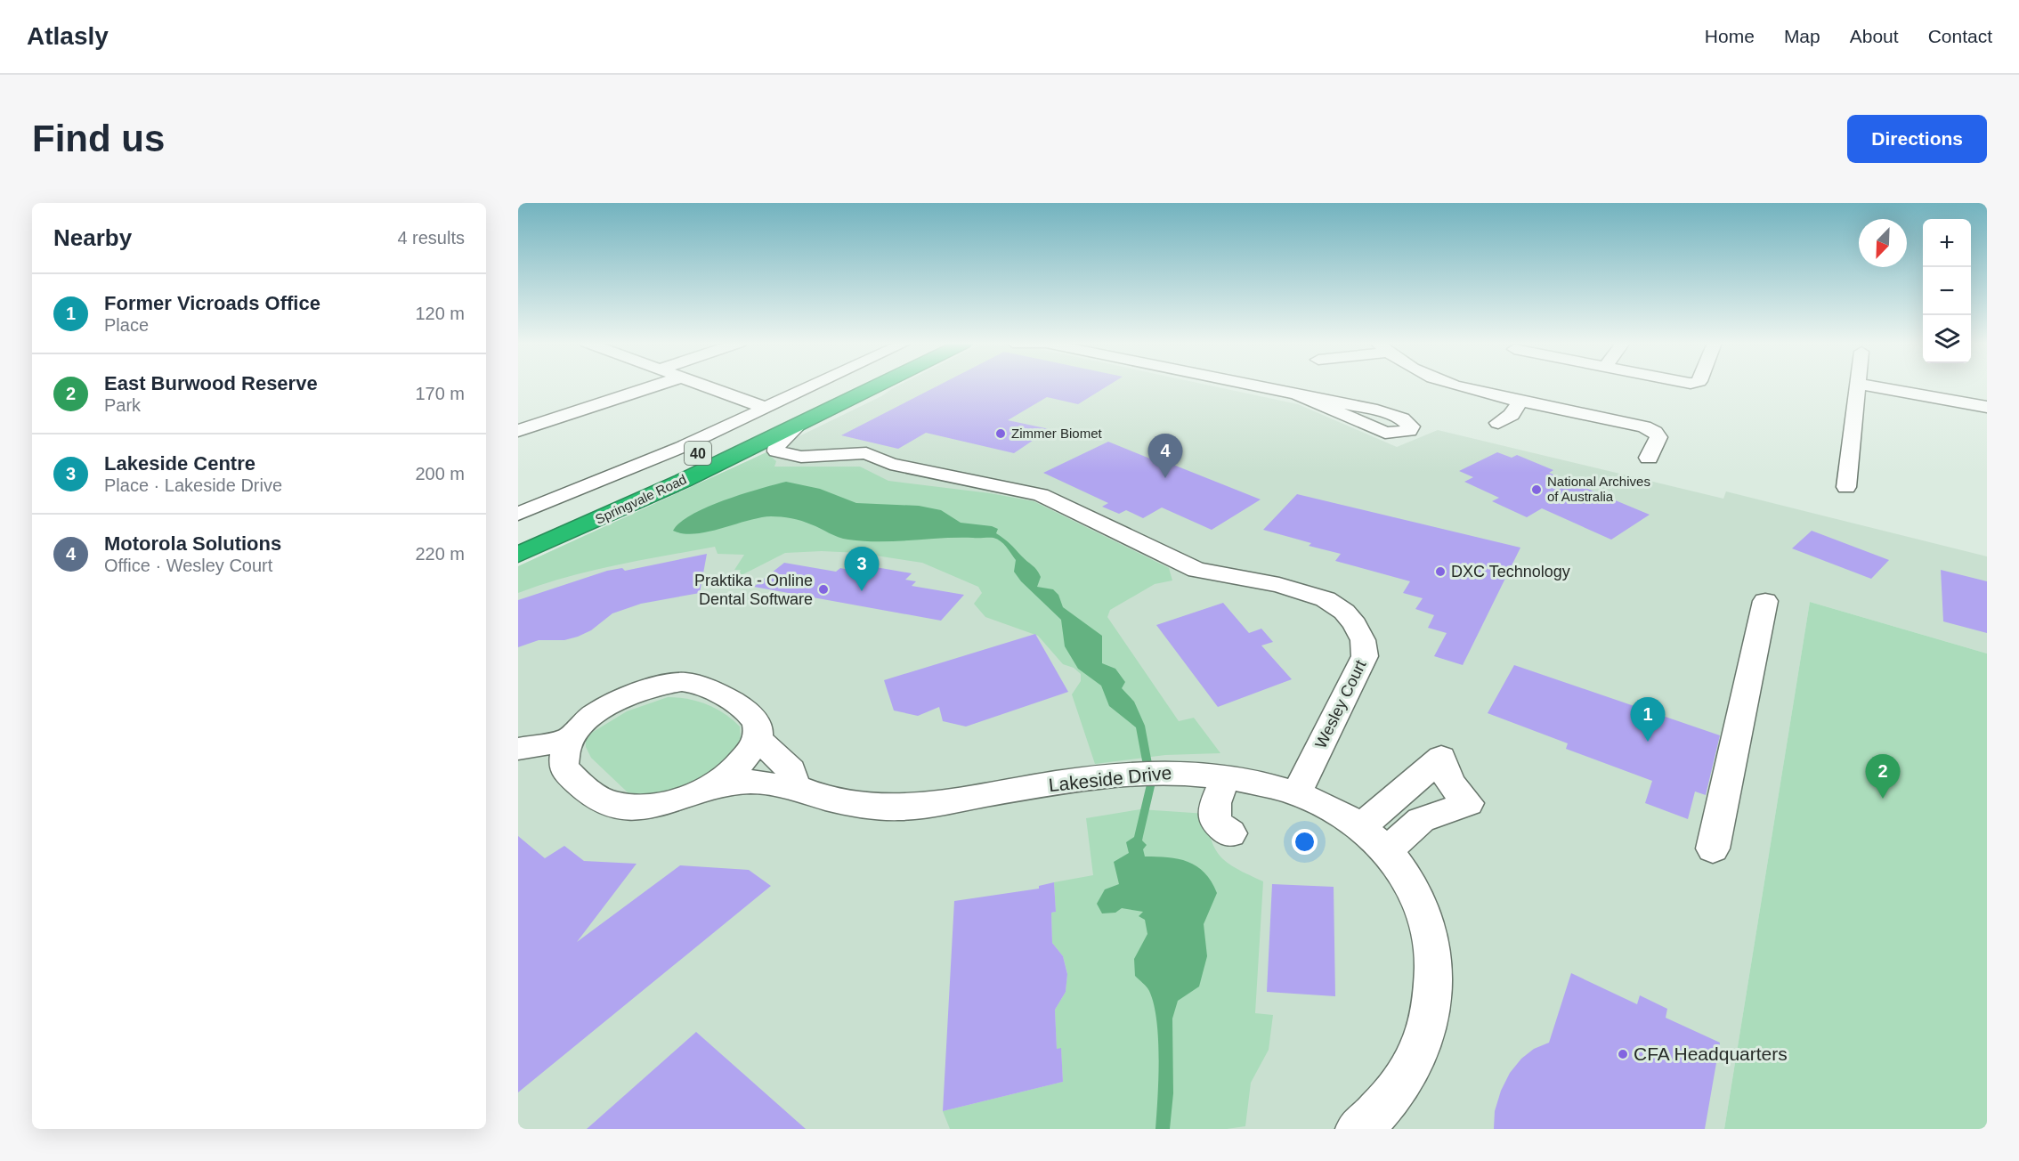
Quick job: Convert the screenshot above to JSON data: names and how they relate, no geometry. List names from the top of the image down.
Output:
{
  "streets": {
    "highway": ["40", "Springvale Road"],
    "street": ["Wesley Court", "Lakeside Drive"]
  },
  "crossings": [
    ["Springvale Road", "Wesley Court"],
    ["Wesley Court", "Lakeside Drive"]
  ],
  "places": [
    "Zimmer Biomet",
    "National Archives of Australia",
    "DXC Technology",
    "Praktika - Online Dental Software",
    "CFA Headquarters"
  ],
  "north": "bottom left",
  "page": {
    "header": "Atlasly",
    "nav": [
      "Home",
      "Map",
      "About",
      "Contact"
    ],
    "buttons": "Directions",
    "title": "Find us",
    "heading": ["Nearby", "4 results"],
    "map_buttons": ["+", "−"],
    "list": [
      {
        "mark": "1",
        "name": "Former Vicroads Office",
        "note": "Place",
        "value": "120 m"
      },
      {
        "mark": "2",
        "name": "East Burwood Reserve",
        "note": "Park",
        "value": "170 m"
      },
      {
        "mark": "3",
        "name": "Lakeside Centre",
        "note": "Place · Lakeside Drive",
        "value": "200 m"
      },
      {
        "mark": "4",
        "name": "Motorola Solutions",
        "note": "Office · Wesley Court",
        "value": "220 m"
      }
    ],
    "pins": [
      "4",
      "3",
      "1",
      "2"
    ]
  }
}
